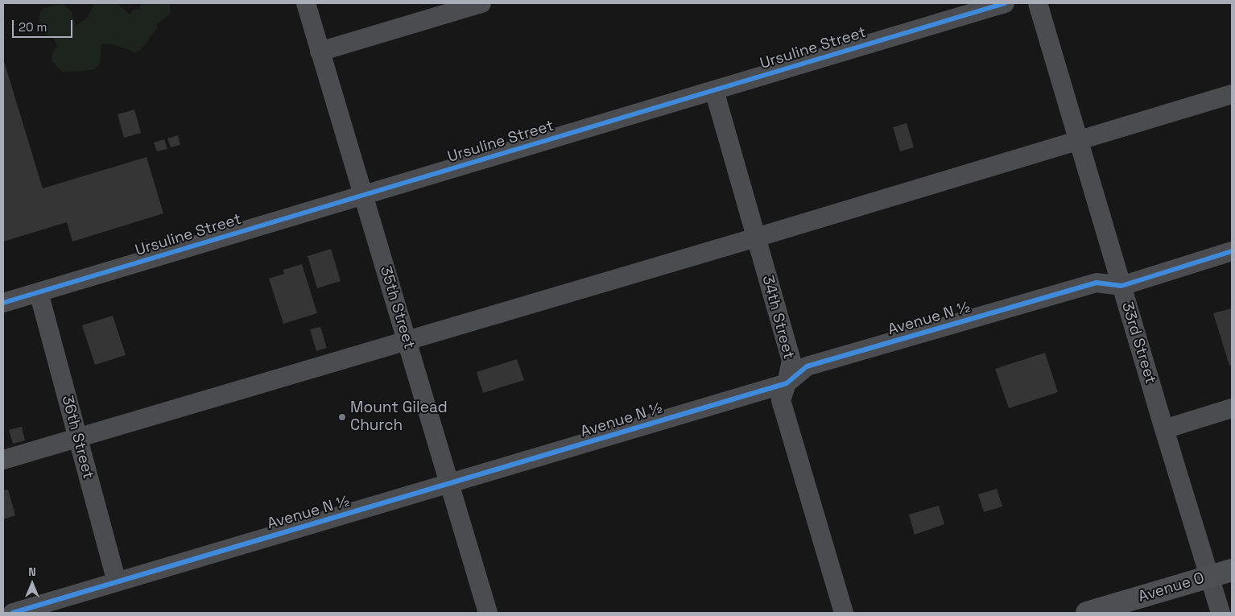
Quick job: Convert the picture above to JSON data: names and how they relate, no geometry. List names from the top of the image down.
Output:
{
  "streets": {
    "main road": ["Avenue O"],
    "street": [
      "Ursuline Street",
      "35th Street",
      "34th Street",
      "Avenue N ½",
      "33rd Street",
      "36th Street"
    ]
  },
  "crossings": [
    ["Ursuline Street", "35th Street"],
    ["Ursuline Street", "34th Street"],
    ["Ursuline Street", "36th Street"],
    ["35th Street", "Avenue N ½"],
    ["34th Street", "Avenue N ½"],
    ["Avenue N ½", "33rd Street"],
    ["Avenue N ½", "36th Street"],
    ["33rd Street", "Avenue O"]
  ],
  "places": ["Mount Gilead Church"],
  "scale_bar": "20 m",
  "north": "top"
}
